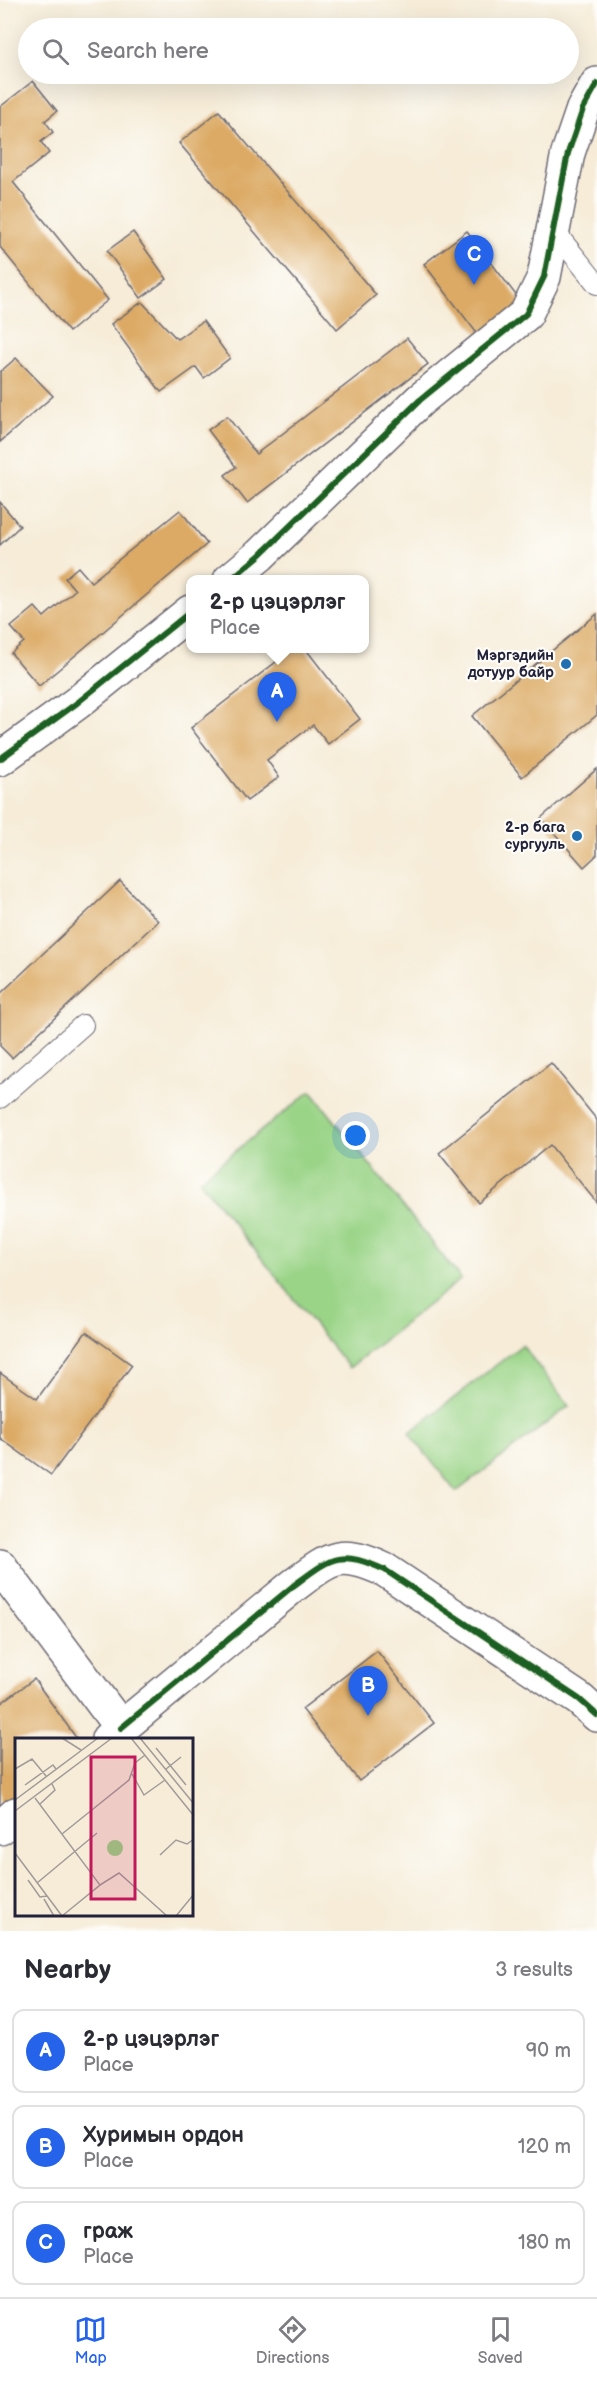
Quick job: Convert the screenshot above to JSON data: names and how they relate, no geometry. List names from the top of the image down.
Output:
{
  "places": ["Мэргэдийн дотуур байр", "2-р бага сургууль"],
  "page": {
    "search": "Search here",
    "pins": ["C", "A", "B"],
    "popup": ["2-р цэцэрлэг", "Place"],
    "heading": ["Nearby", "3 results"],
    "list": [
      {
        "mark": "A",
        "name": "2-р цэцэрлэг",
        "note": "Place",
        "value": "90 m"
      },
      {
        "mark": "B",
        "name": "Хуримын ордон",
        "note": "Place",
        "value": "120 m"
      },
      {
        "mark": "C",
        "name": "граж",
        "note": "Place",
        "value": "180 m"
      }
    ],
    "nav": ["Map", "Directions", "Saved"]
  }
}
